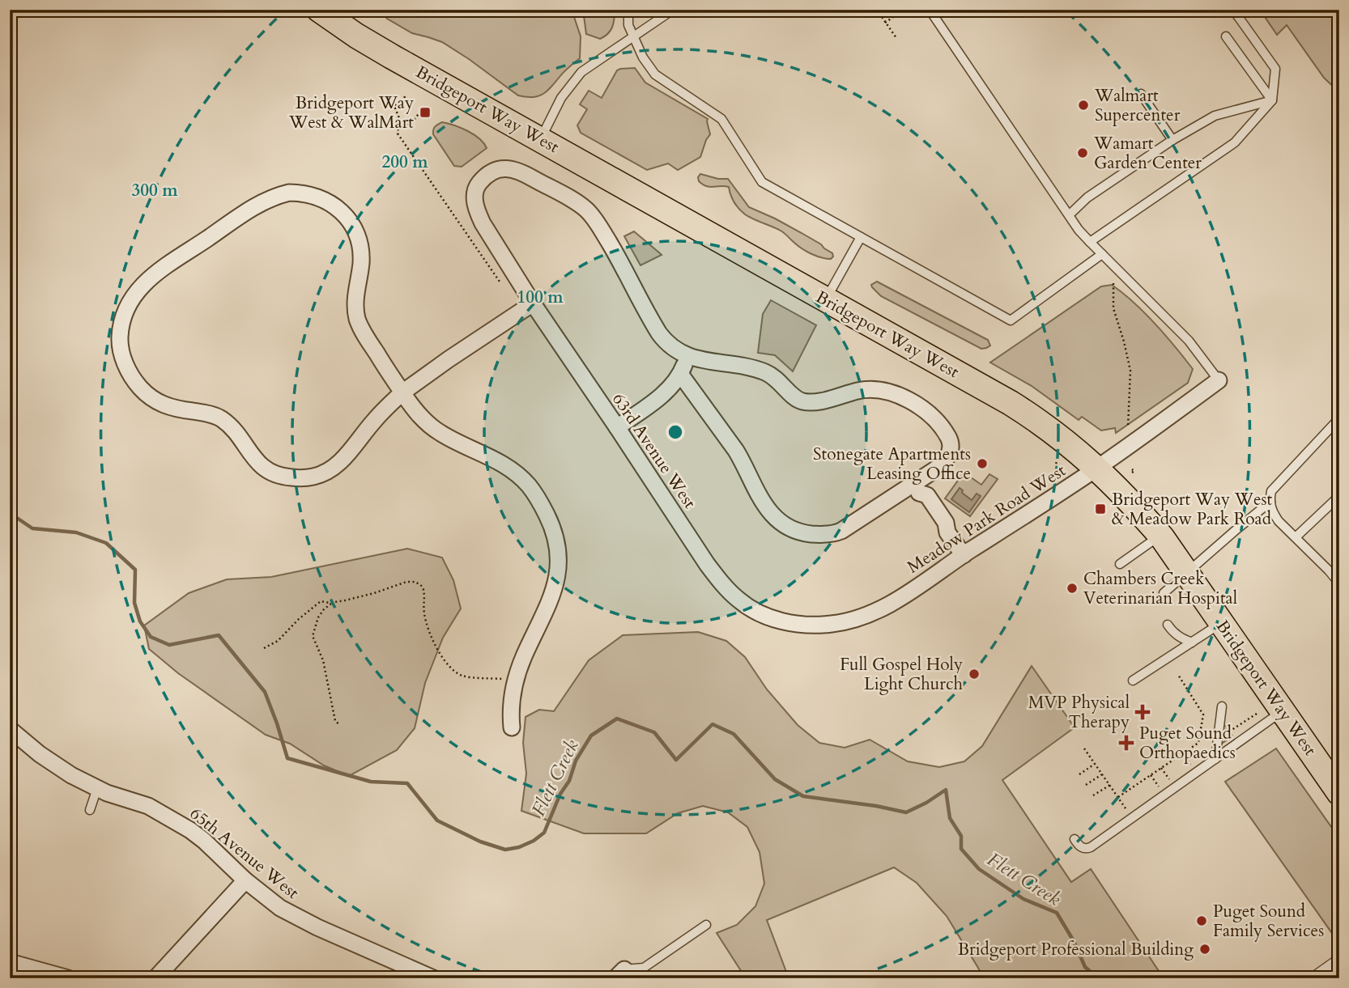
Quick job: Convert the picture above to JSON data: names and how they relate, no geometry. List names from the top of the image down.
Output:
{
  "streets": {
    "main road": ["Bridgeport Way West"],
    "street": ["63rd Avenue West", "Meadow Park Road West", "65th Avenue West"]
  },
  "crossings": [
    ["Bridgeport Way West", "Meadow Park Road West"],
    ["63rd Avenue West", "Meadow Park Road West"]
  ],
  "water": ["Flett Creek"],
  "places": {
    "other": [
      "Walmart Supercenter",
      "Wamart Garden Center",
      "Stonegate Apartments Leasing Office",
      "Chambers Creek Veterinarian Hospital",
      "Full Gospel Holy Light Church",
      "Puget Sound Family Services",
      "Bridgeport Professional Building"
    ],
    "transit": ["Bridgeport Way West & WalMart", "Bridgeport Way West & Meadow Park Road"],
    "health": ["MVP Physical Therapy", "Puget Sound Orthopaedics"]
  },
  "rings": ["200 m", "300 m", "100 m"]
}
